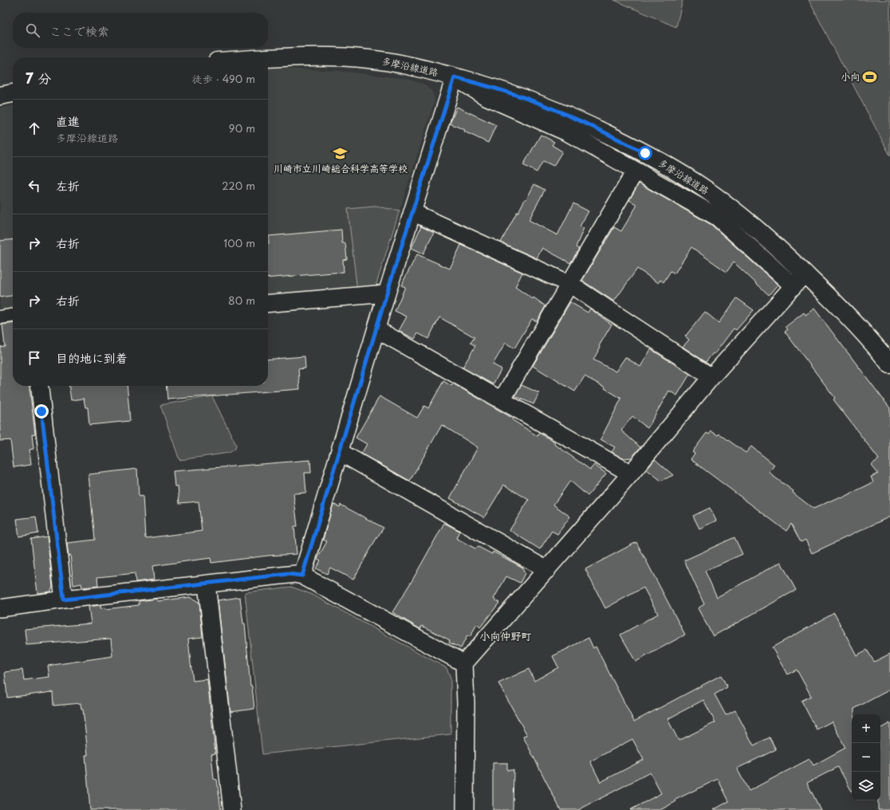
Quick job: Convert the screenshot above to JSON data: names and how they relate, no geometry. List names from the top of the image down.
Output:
{
  "streets": {
    "main road": ["多摩沿線道路"]
  },
  "districts": ["小向仲野町"],
  "places": {
    "sports": ["小向"],
    "school or university": ["川崎市立川崎総合科学高等学校"]
  },
  "page": {
    "search": "ここで検索",
    "heading": ["7 分", "徒歩 · 490 m"],
    "list": [
      ["直進", "多摩沿線道路", "90 m"],
      ["左折", "220 m"],
      ["右折", "100 m"],
      ["右折", "80 m"],
      "目的地に到着"
    ],
    "map_buttons": ["+", "−"]
  }
}
